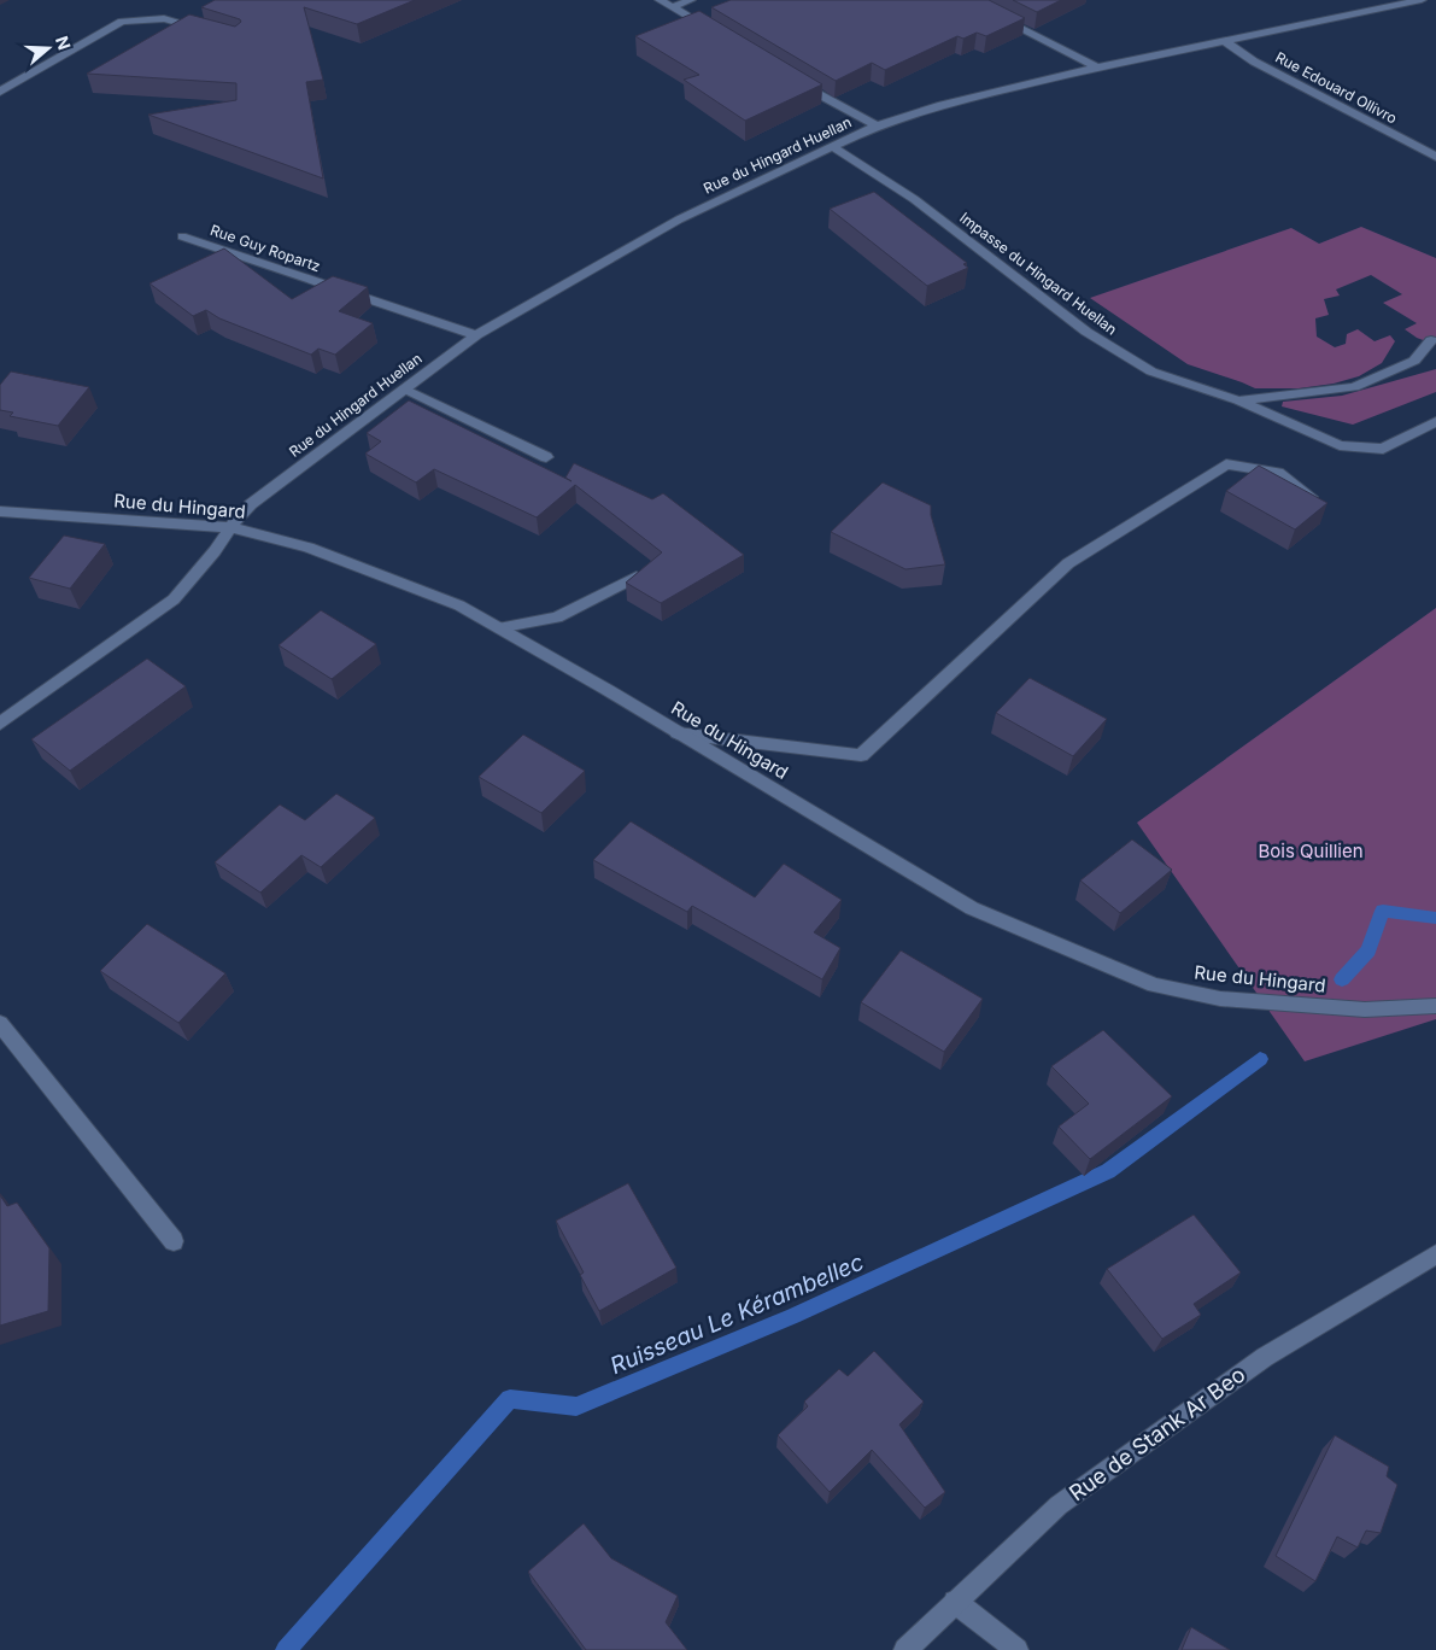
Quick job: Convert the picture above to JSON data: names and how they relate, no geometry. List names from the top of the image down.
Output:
{
  "streets": {
    "street": [
      "Rue Edouard Ollivro",
      "Rue du Hingard Huellan",
      "Rue Guy Ropartz",
      "Impasse du Hingard Huellan",
      "Rue du Hingard",
      "Rue de Stank Ar Beo"
    ]
  },
  "crossings": [
    ["Rue Edouard Ollivro", "Rue du Hingard Huellan"],
    ["Rue du Hingard Huellan", "Rue Guy Ropartz"],
    ["Rue du Hingard Huellan", "Impasse du Hingard Huellan"],
    ["Rue du Hingard Huellan", "Rue du Hingard"]
  ],
  "water": ["Ruisseau Le Kérambellec"],
  "parks": ["Bois Quillien"],
  "north": "right"
}
